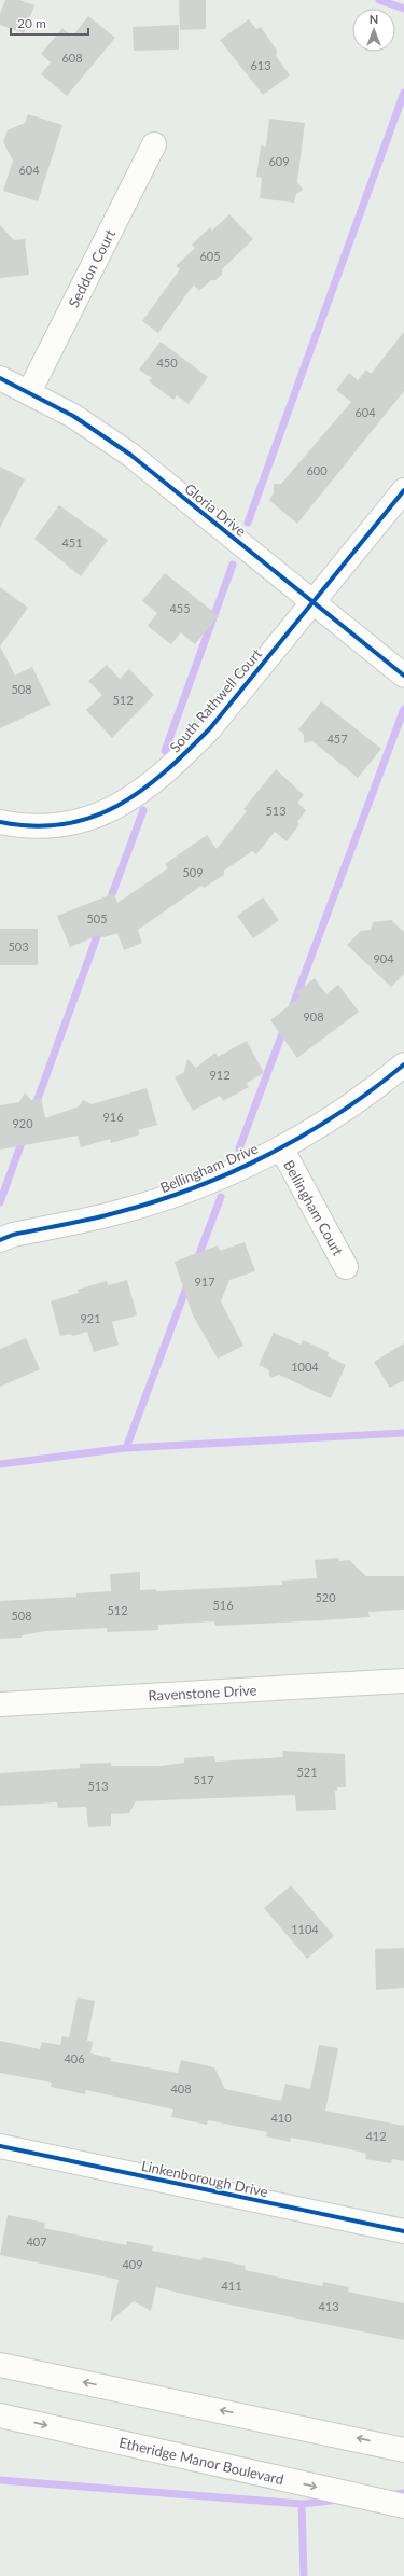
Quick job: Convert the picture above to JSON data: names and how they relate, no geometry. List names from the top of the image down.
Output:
{
  "streets": {
    "street": [
      "Seddon Court",
      "Gloria Drive",
      "South Rathwell Court",
      "Bellingham Drive",
      "Bellingham Court",
      "Ravenstone Drive",
      "Linkenborough Drive",
      "Etheridge Manor Boulevard"
    ]
  },
  "crossings": [
    ["Seddon Court", "Gloria Drive"],
    ["Gloria Drive", "South Rathwell Court"],
    ["Bellingham Drive", "Bellingham Court"]
  ],
  "house_numbers": [
    "608",
    "613",
    "609",
    "604",
    "605",
    "450",
    "604",
    "600",
    "451",
    "455",
    "508",
    "512",
    "457",
    "513",
    "509",
    "505",
    "503",
    "904",
    "908",
    "912",
    "916",
    "920",
    "917",
    "921",
    "1004",
    "520",
    "516",
    "512",
    "508",
    "521",
    "517",
    "513",
    "1104",
    "406",
    "408",
    "410",
    "412",
    "407",
    "409",
    "411",
    "413"
  ],
  "scale_bar": "20 m",
  "north": "top"
}
